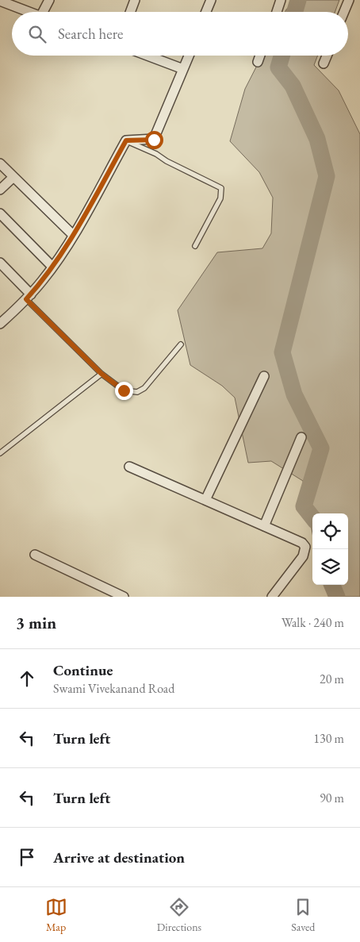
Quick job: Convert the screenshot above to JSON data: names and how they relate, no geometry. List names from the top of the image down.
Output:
{
  "page": {
    "search": "Search here",
    "heading": ["3 min", "Walk · 240 m"],
    "list": [
      ["Continue", "Swami Vivekanand Road", "20 m"],
      ["Turn left", "130 m"],
      ["Turn left", "90 m"],
      "Arrive at destination"
    ],
    "nav": ["Map", "Directions", "Saved"]
  }
}
